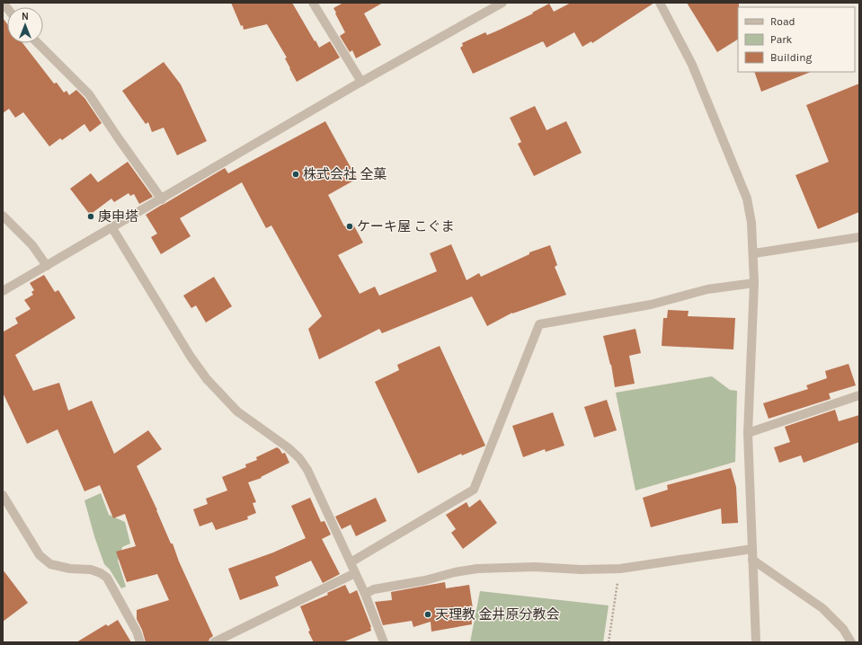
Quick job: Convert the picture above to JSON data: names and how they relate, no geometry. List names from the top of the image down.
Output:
{
  "places": [
    "株式会社 全菓",
    "庚申塔",
    "ケーキ屋 こぐま",
    "天理教 金井原分教会"
  ],
  "legend": ["Road", "Park", "Building"],
  "north": "top"
}
